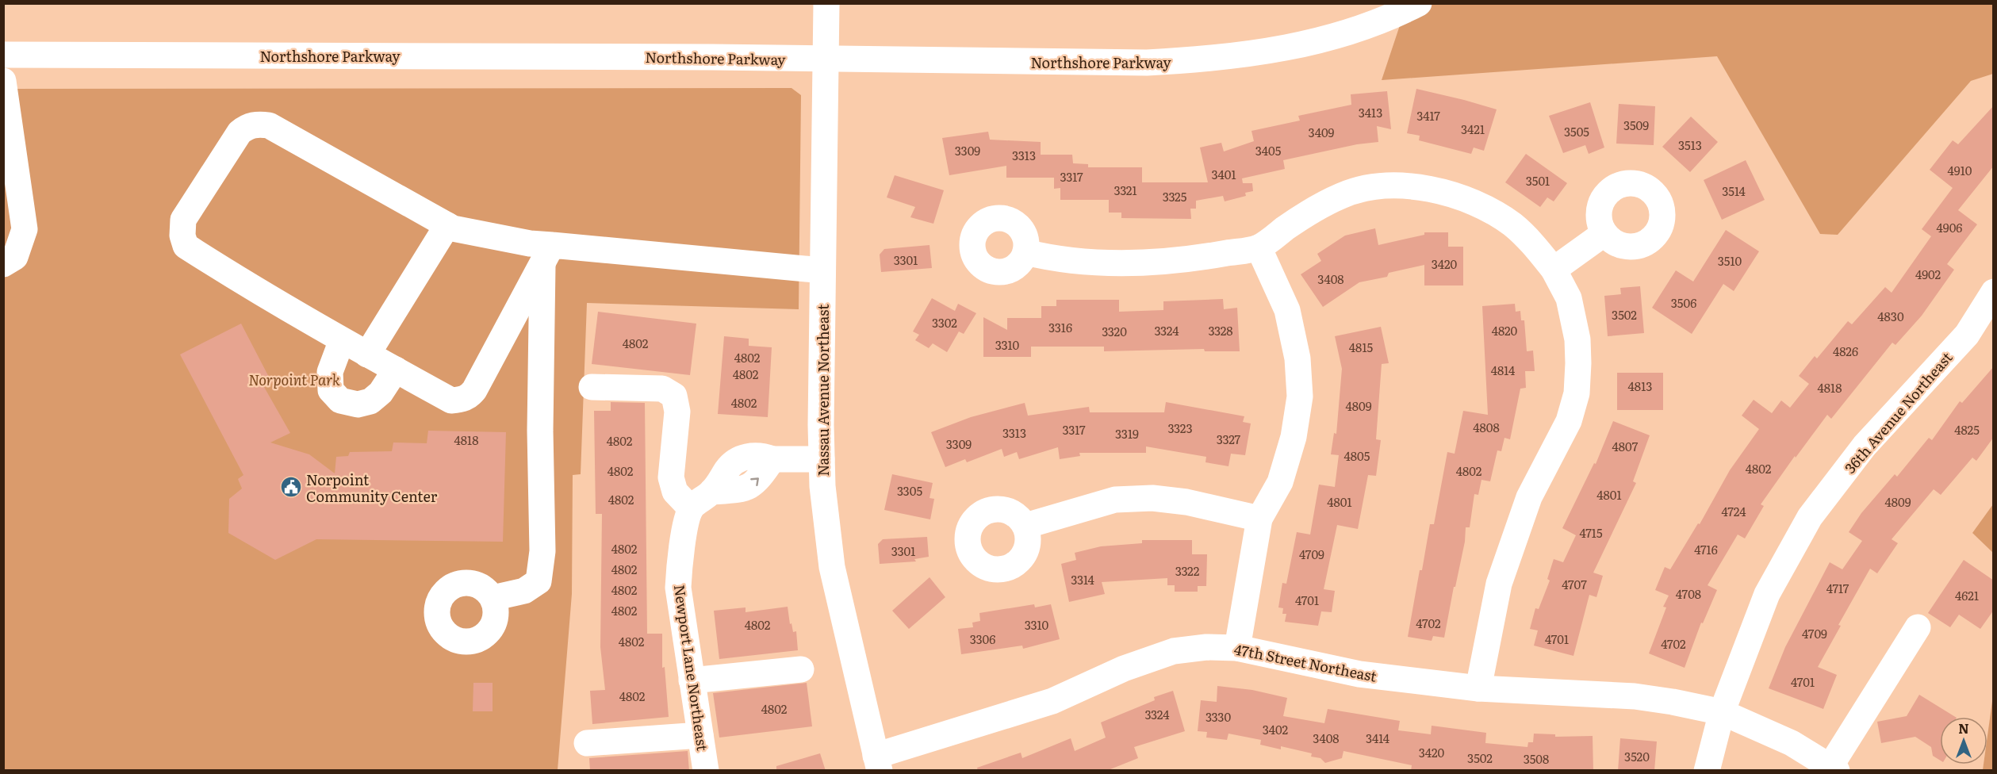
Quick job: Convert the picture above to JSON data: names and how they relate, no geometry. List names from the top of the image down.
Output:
{
  "streets": {
    "street": [
      "Northshore Parkway",
      "Nassau Avenue Northeast",
      "36th Avenue Northeast",
      "47th Street Northeast",
      "Newport Lane Northeast"
    ]
  },
  "crossings": [
    ["Northshore Parkway", "Nassau Avenue Northeast"],
    ["Nassau Avenue Northeast", "47th Street Northeast"],
    ["36th Avenue Northeast", "47th Street Northeast"]
  ],
  "parks": ["Norpoint Park"],
  "places": {
    "public building": ["Norpoint Community Center"]
  },
  "house_numbers": [
    "3413",
    "3417",
    "3509",
    "3421",
    "3505",
    "3409",
    "3513",
    "3309",
    "3405",
    "3313",
    "4910",
    "3401",
    "3317",
    "3501",
    "3321",
    "3514",
    "3325",
    "4906",
    "3301",
    "3510",
    "3420",
    "4902",
    "3408",
    "3506",
    "3502",
    "4830",
    "3302",
    "3316",
    "3324",
    "3328",
    "4820",
    "3320",
    "4802",
    "3310",
    "4815",
    "4826",
    "4802",
    "4814",
    "4802",
    "4813",
    "4818",
    "4802",
    "4809",
    "4808",
    "3323",
    "3317",
    "4825",
    "3313",
    "3319",
    "3327",
    "4818",
    "4802",
    "3309",
    "4807",
    "4805",
    "4802",
    "4802",
    "4802",
    "3305",
    "4801",
    "4802",
    "4801",
    "4809",
    "4724",
    "4715",
    "4802",
    "4716",
    "3301",
    "4709",
    "4802",
    "3322",
    "3314",
    "4707",
    "4717",
    "4802",
    "4708",
    "4621",
    "4701",
    "4802",
    "4702",
    "4802",
    "3310",
    "4709",
    "3306",
    "4701",
    "4802",
    "4702",
    "4701",
    "4802",
    "4802",
    "3324",
    "3330",
    "3402",
    "3408",
    "3414",
    "3420",
    "3520",
    "3502",
    "3508"
  ],
  "north": "top"
}
